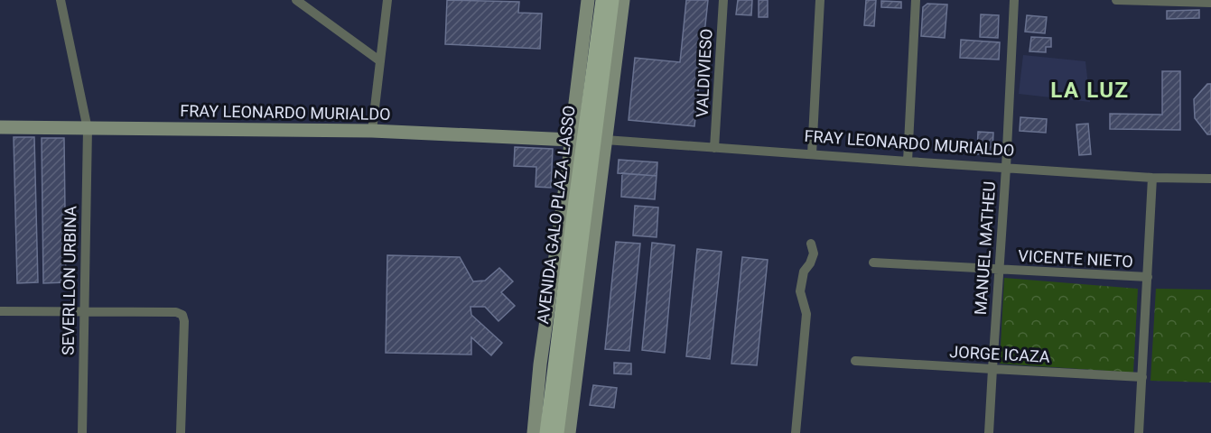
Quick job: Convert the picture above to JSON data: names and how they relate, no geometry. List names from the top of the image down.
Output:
{
  "streets": {
    "main road": ["FRAY LEONARDO MURIALDO", "AVENIDA GALO PLAZA LASSO"],
    "street": [
      "VALDIVIESO",
      "MANUEL MATHEU",
      "VICENTE NIETO",
      "SEVERLLON URBINA",
      "JORGE ICAZA"
    ]
  },
  "crossings": [
    ["VALDIVIESO", "FRAY LEONARDO MURIALDO"],
    ["FRAY LEONARDO MURIALDO", "AVENIDA GALO PLAZA LASSO"],
    ["FRAY LEONARDO MURIALDO", "MANUEL MATHEU"],
    ["FRAY LEONARDO MURIALDO", "SEVERLLON URBINA"],
    ["MANUEL MATHEU", "VICENTE NIETO"],
    ["MANUEL MATHEU", "JORGE ICAZA"]
  ],
  "districts": ["LA LUZ"]
}
